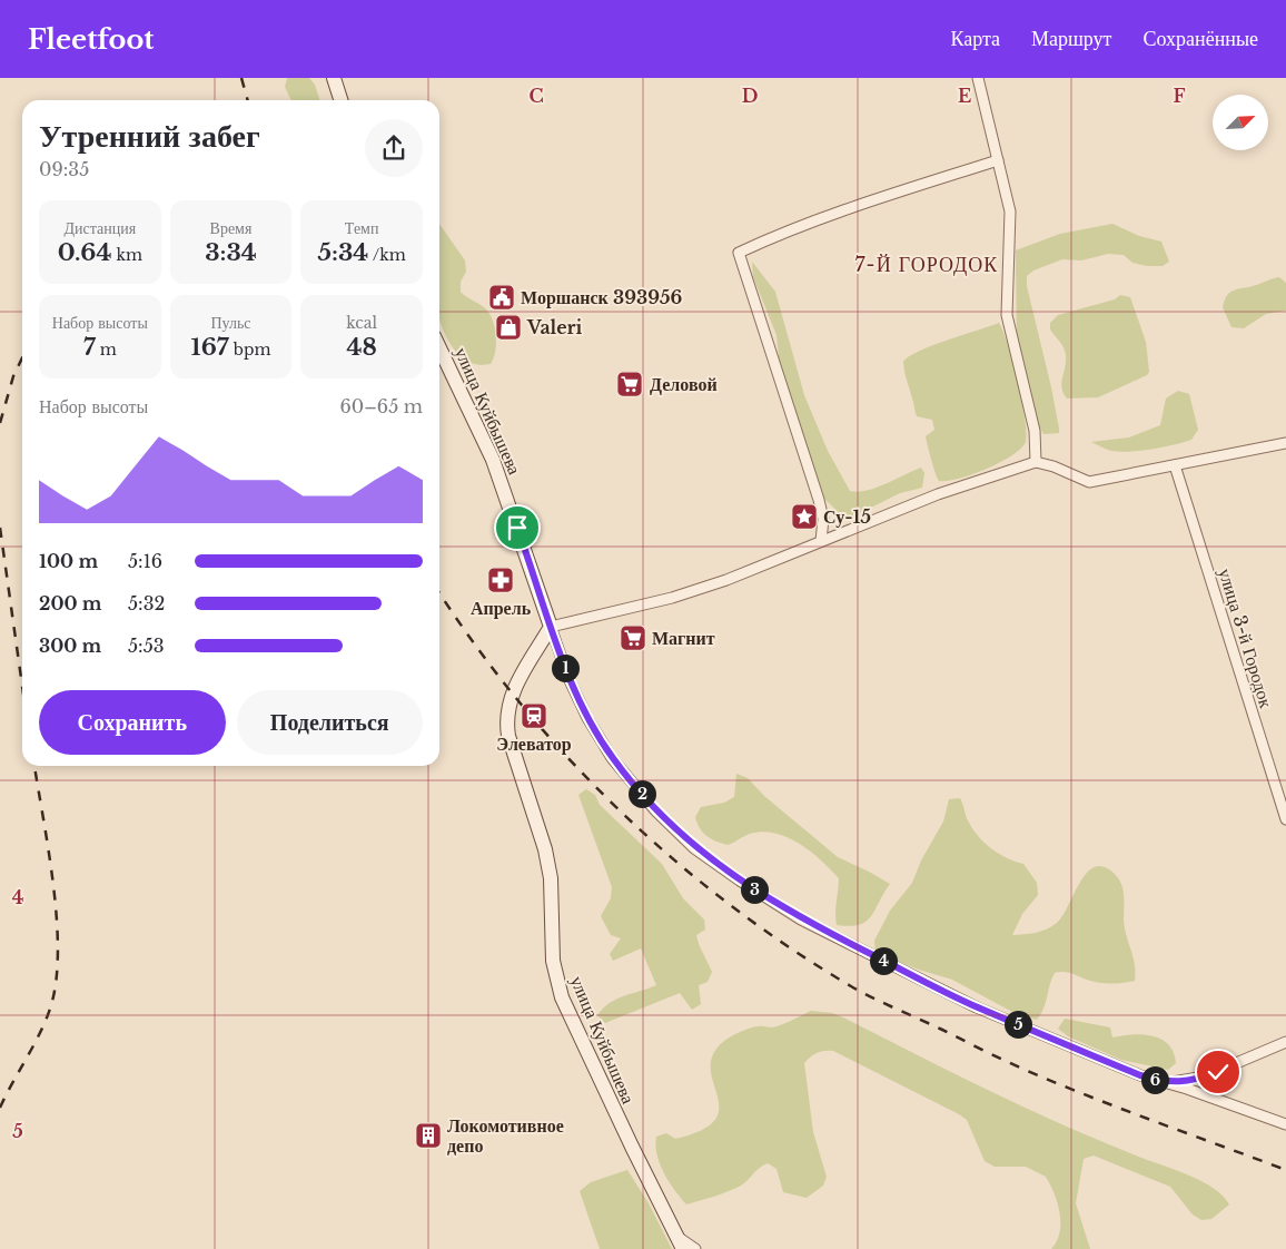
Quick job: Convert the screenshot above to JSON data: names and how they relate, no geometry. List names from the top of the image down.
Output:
{
  "streets": {
    "street": ["улица Куйбышева", "улица 3-й Городок"]
  },
  "districts": ["7-Й ГОРОДОК"],
  "places": {
    "public building": ["Моршанск 393956"],
    "shop": ["Valeri"],
    "supermarket": ["Деловой", "Магнит"],
    "place": ["Су-15"],
    "pharmacy": ["Апрель"],
    "station": ["Элеватор"],
    "building": ["Локомотивное депо"]
  },
  "north": "top right",
  "page": {
    "header": "Fleetfoot",
    "nav": ["Карта", "Маршрут", "Сохранённые"],
    "heading": ["Утренний забег", "09:35"],
    "stats": [
      ["Дистанция", "0.64 km"],
      ["Время", "3:34"],
      ["Темп", "5:34 /km"],
      ["Набор высоты", "7 m"],
      ["Пульс", "167 bpm"],
      ["kcal", "48"]
    ],
    "chart": ["Набор высоты", "60–65 m"],
    "list": [
      {
        "name": "100 m",
        "note": "5:16"
      },
      {
        "name": "200 m",
        "note": "5:32"
      },
      {
        "name": "300 m",
        "note": "5:53"
      }
    ],
    "pins": [
      "1",
      "2",
      "3",
      "4",
      "5",
      "6"
    ],
    "buttons": ["Сохранить", "Поделиться"]
  },
  "grid": {
    "columns": [
      "C",
      "D",
      "E",
      "F"
    ],
    "rows": ["4", "5"]
  }
}
